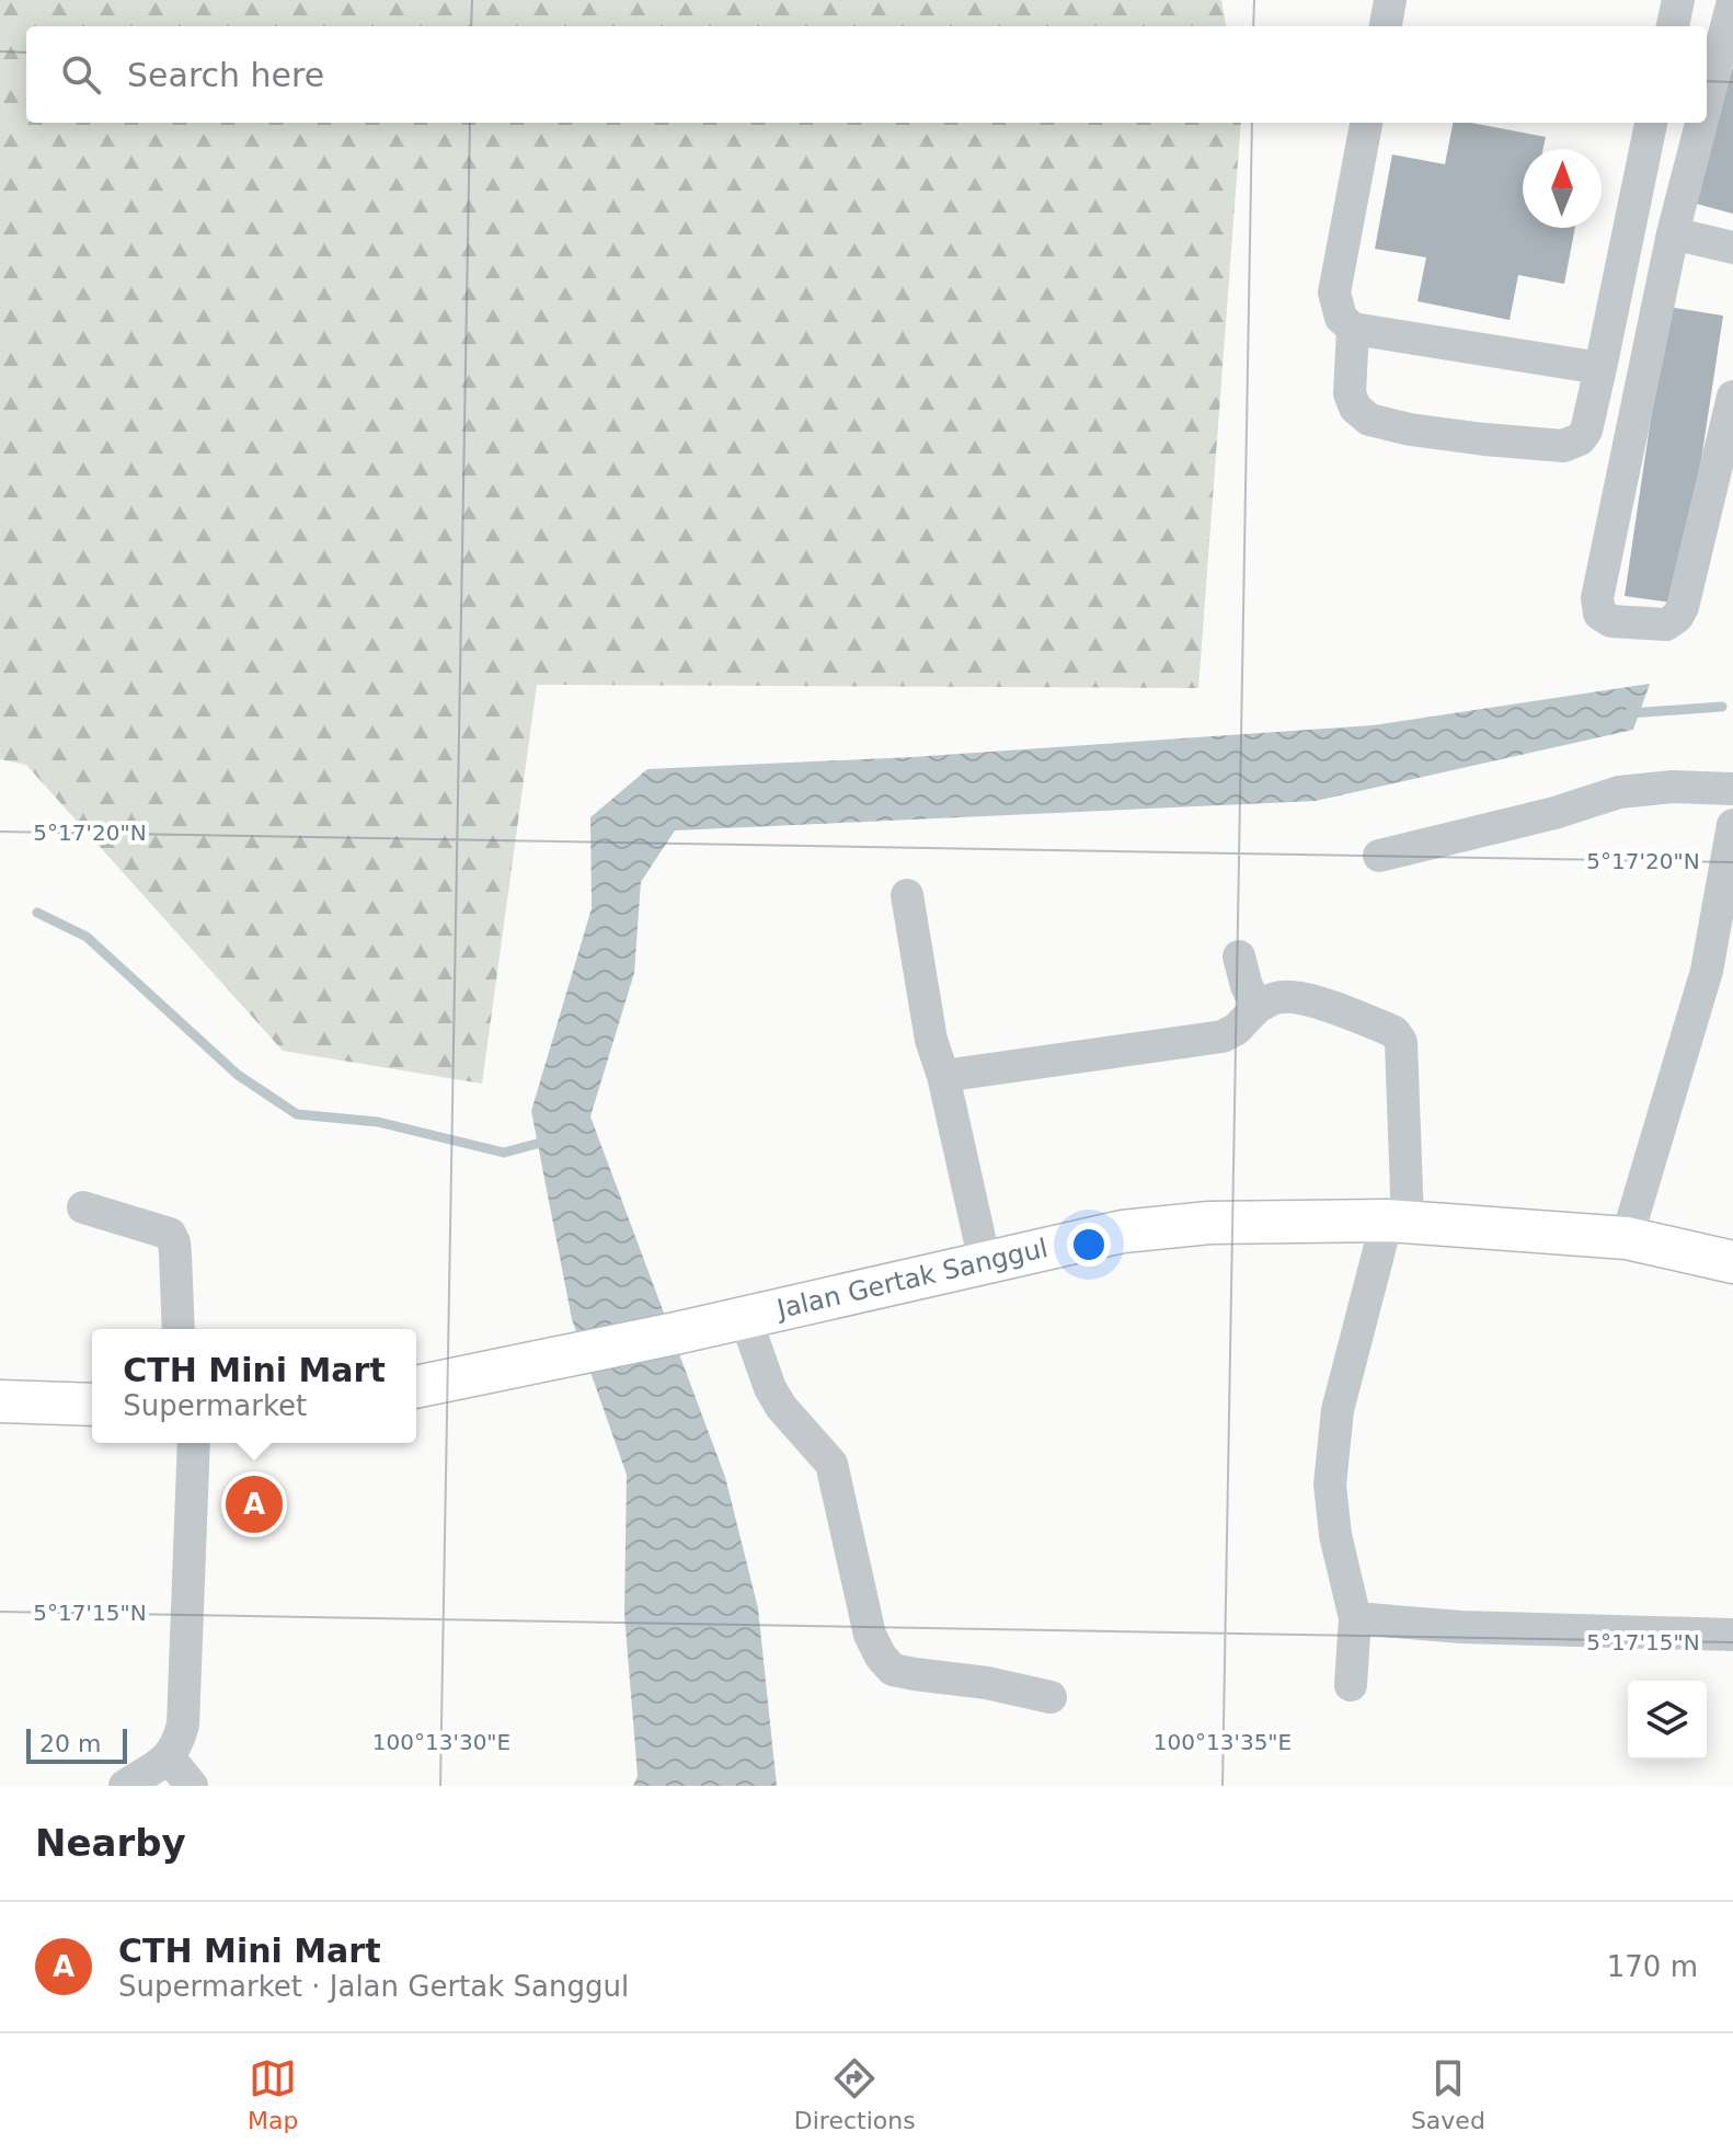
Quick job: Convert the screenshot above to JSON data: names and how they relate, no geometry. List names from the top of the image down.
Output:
{
  "streets": {
    "main road": ["Jalan Gertak Sanggul"]
  },
  "scale_bar": "20 m",
  "north": "top",
  "page": {
    "search": "Search here",
    "popup": ["CTH Mini Mart", "Supermarket"],
    "pins": "A",
    "scale": "20 m",
    "heading": "Nearby",
    "list": [
      {
        "mark": "A",
        "name": "CTH Mini Mart",
        "note": "Supermarket · Jalan Gertak Sanggul",
        "value": "170 m"
      }
    ],
    "nav": ["Map", "Directions", "Saved"]
  },
  "coordinates": [
    "5°17'20\"N",
    "5°17'15\"N",
    "100°13'30\"E",
    "100°13'35\"E"
  ]
}
